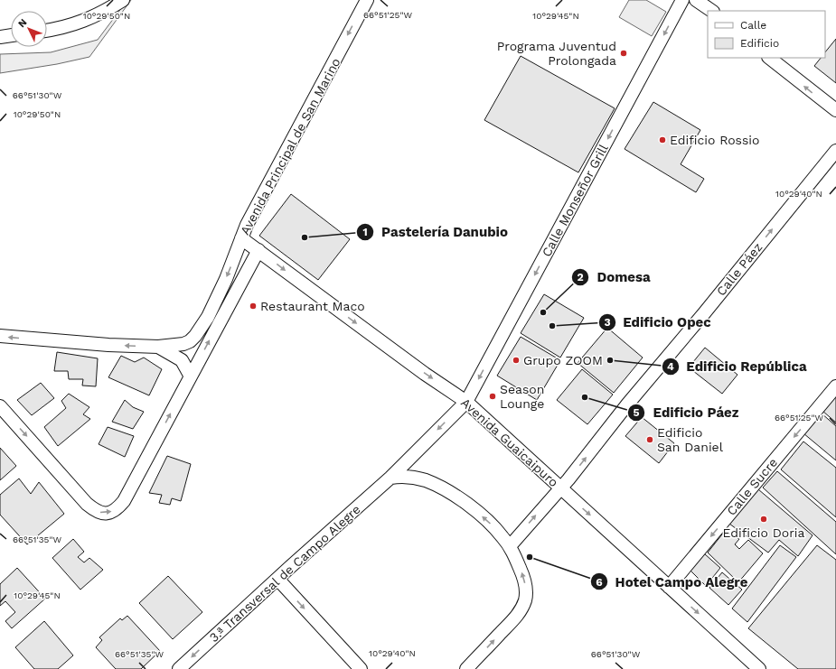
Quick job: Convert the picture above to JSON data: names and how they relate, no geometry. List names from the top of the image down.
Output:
{
  "streets": {
    "street": [
      "Avenida Principal de San Marino",
      "Calle Monseñor Grill",
      "Calle Páez",
      "Avenida Guaicaipuro",
      "Calle Sucre",
      "3.ª Transversal de Campo Alegre"
    ]
  },
  "crossings": [
    ["Avenida Principal de San Marino", "Avenida Guaicaipuro"],
    ["Calle Monseñor Grill", "Avenida Guaicaipuro"],
    ["Calle Monseñor Grill", "3.ª Transversal de Campo Alegre"],
    ["Calle Páez", "Avenida Guaicaipuro"],
    ["Avenida Guaicaipuro", "Calle Sucre"],
    ["Avenida Guaicaipuro", "3.ª Transversal de Campo Alegre"]
  ],
  "one_way": [
    "Calle Monseñor Grill",
    "Calle Páez",
    "Avenida Guaicaipuro",
    "Calle Sucre",
    "3.ª Transversal de Campo Alegre"
  ],
  "places": [
    "Programa Juventud Prolongada",
    "Edificio Rossio",
    "Pastelería Danubio",
    "Restaurant Maco",
    "Domesa",
    "Edificio Opec",
    "Grupo ZOOM",
    "Edificio República",
    "Season Lounge",
    "Edificio Páez",
    "Edificio San Daniel",
    "Edificio Doria",
    "Hotel Campo Alegre"
  ],
  "legend": ["Calle", "Edificio"],
  "north": "top left",
  "coordinates": [
    "66°51'25\"W",
    "10°29'50\"N",
    "10°29'45\"N",
    "66°51'30\"W",
    "10°29'40\"N",
    "66°51'35\"W"
  ]
}
